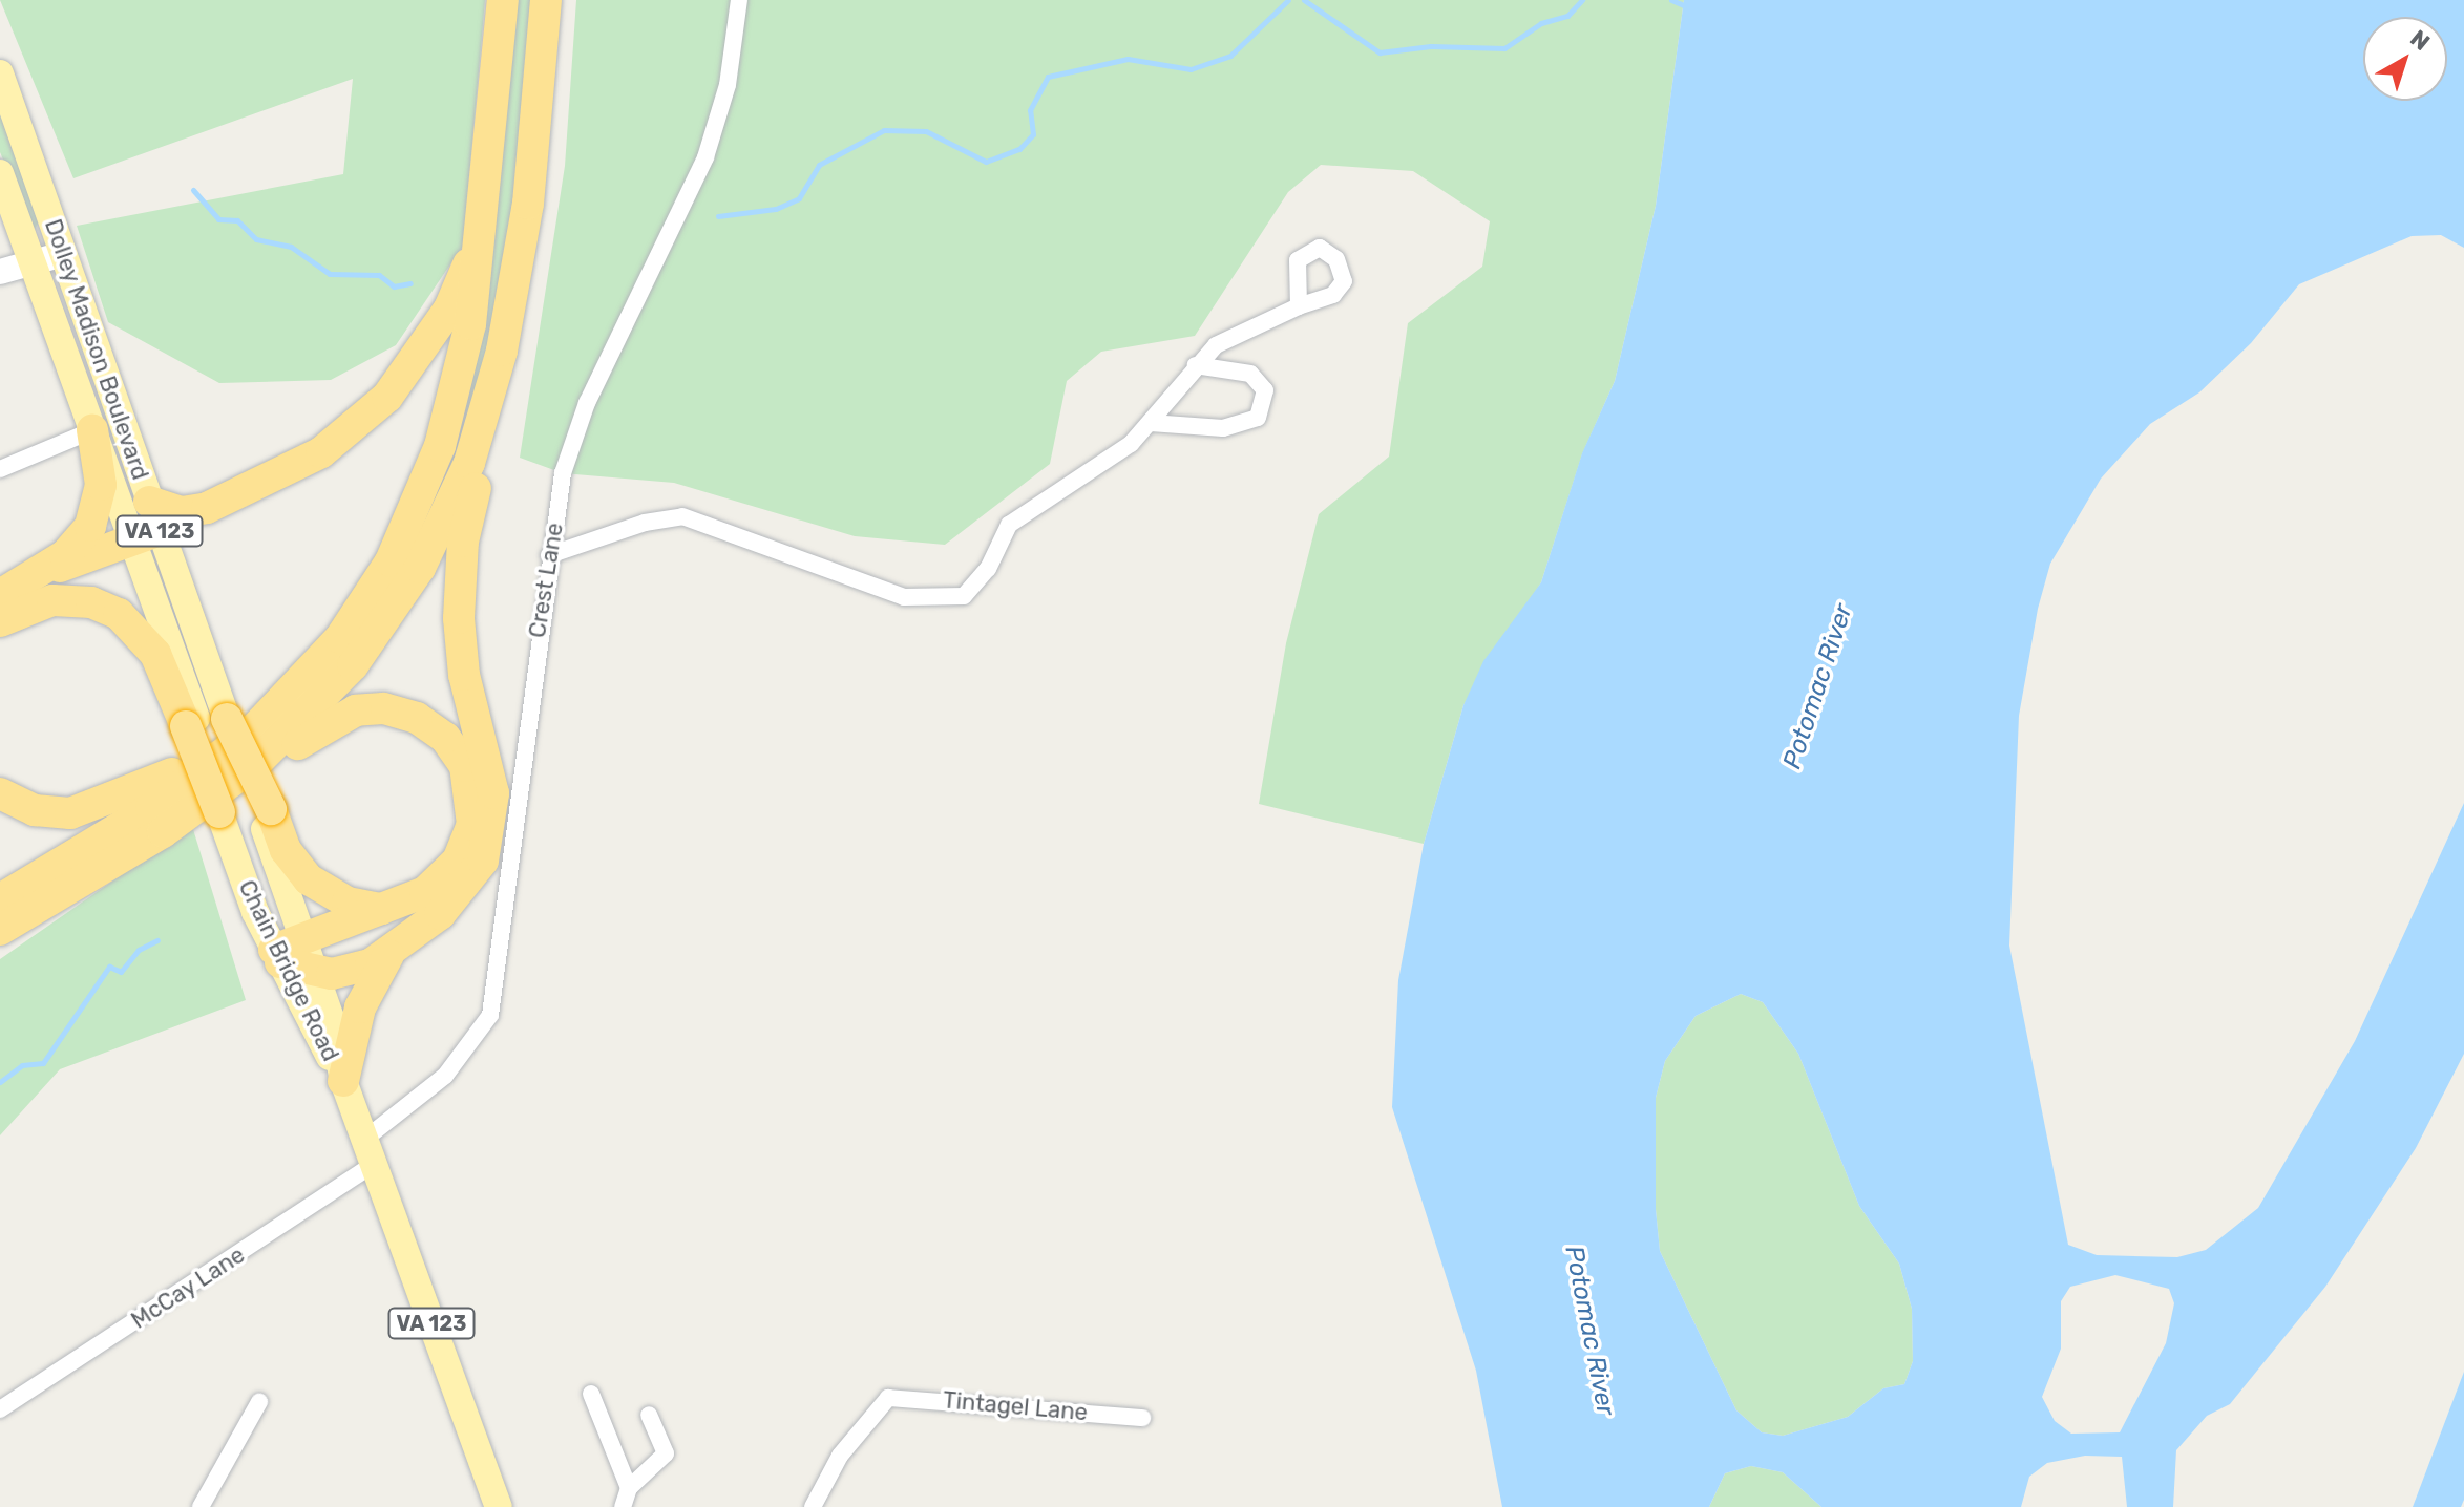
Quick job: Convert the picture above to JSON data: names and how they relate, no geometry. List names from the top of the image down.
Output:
{
  "streets": {
    "main road": ["Dolley Madison Boulevard", "VA 123", "Chain Bridge Road"],
    "street": ["Crest Lane", "McCay Lane", "Tintagel Lane"]
  },
  "crossings": [
    ["Crest Lane", "Chain Bridge Road"],
    ["Crest Lane", "McCay Lane"],
    ["Chain Bridge Road", "McCay Lane"]
  ],
  "water": ["Potomac River"],
  "north": "top right"
}
